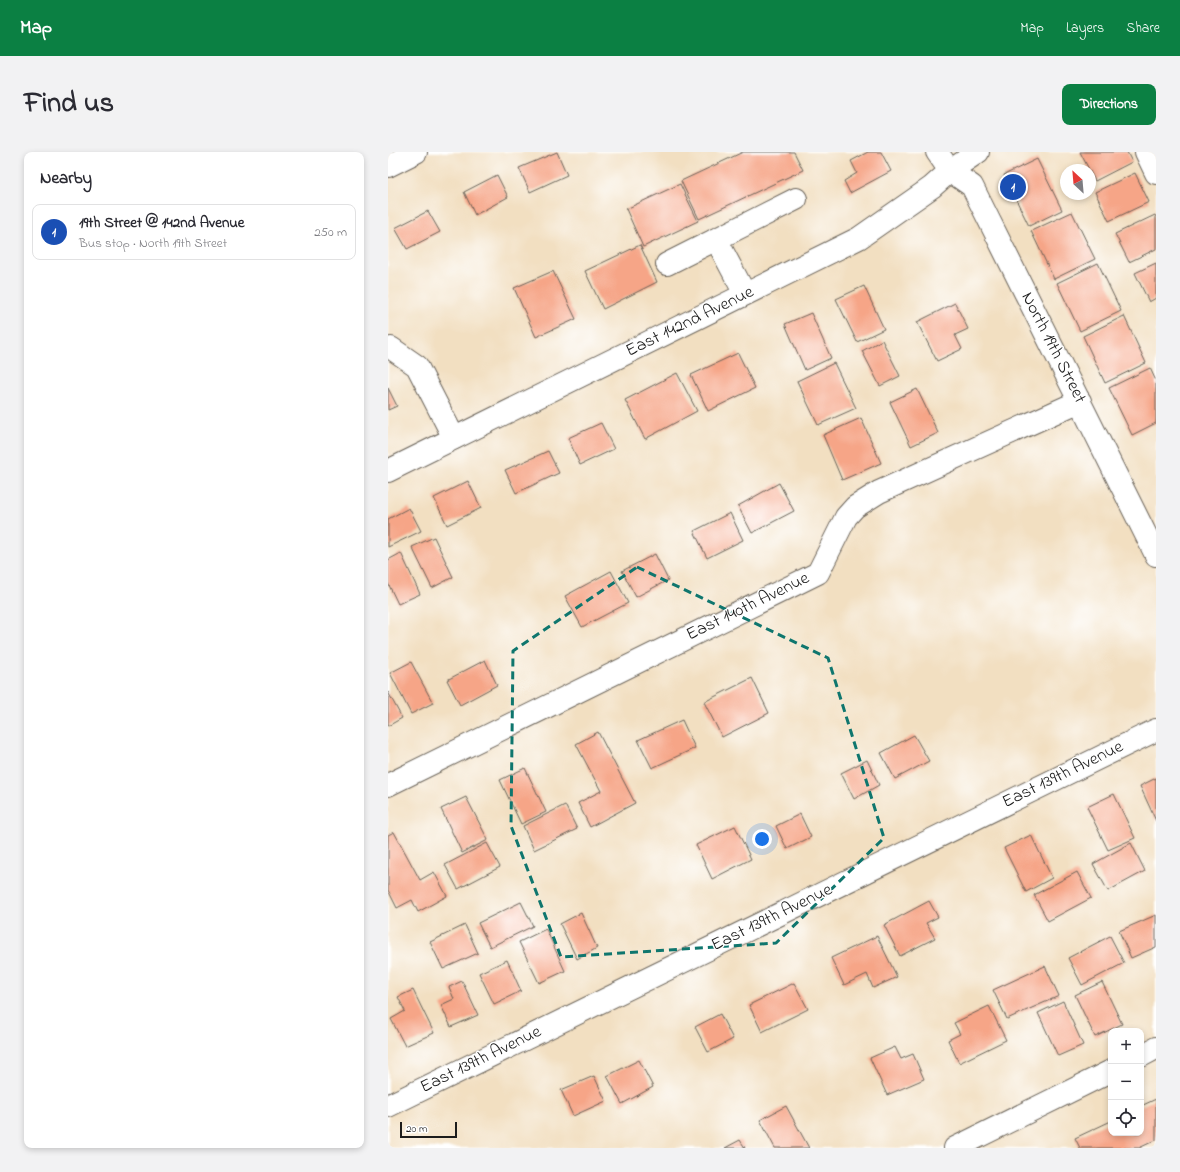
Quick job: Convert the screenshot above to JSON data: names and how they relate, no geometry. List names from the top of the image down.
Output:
{
  "streets": {
    "street": [
      "East 142nd Avenue",
      "North 19th Street",
      "East 140th Avenue",
      "East 139th Avenue"
    ]
  },
  "crossings": [
    ["East 142nd Avenue", "North 19th Street"],
    ["North 19th Street", "East 140th Avenue"]
  ],
  "scale_bar": "20 m",
  "north": "top left",
  "page": {
    "header": "Map",
    "nav": ["Map", "Layers", "Share"],
    "title": "Find us",
    "buttons": "Directions",
    "heading": "Nearby",
    "pins": "1",
    "list": [
      {
        "mark": "1",
        "name": "19th Street @ 142nd Avenue",
        "note": "Bus stop · North 19th Street",
        "value": "250 m"
      }
    ],
    "map_buttons": ["+", "−"],
    "scale": "20 m"
  }
}
